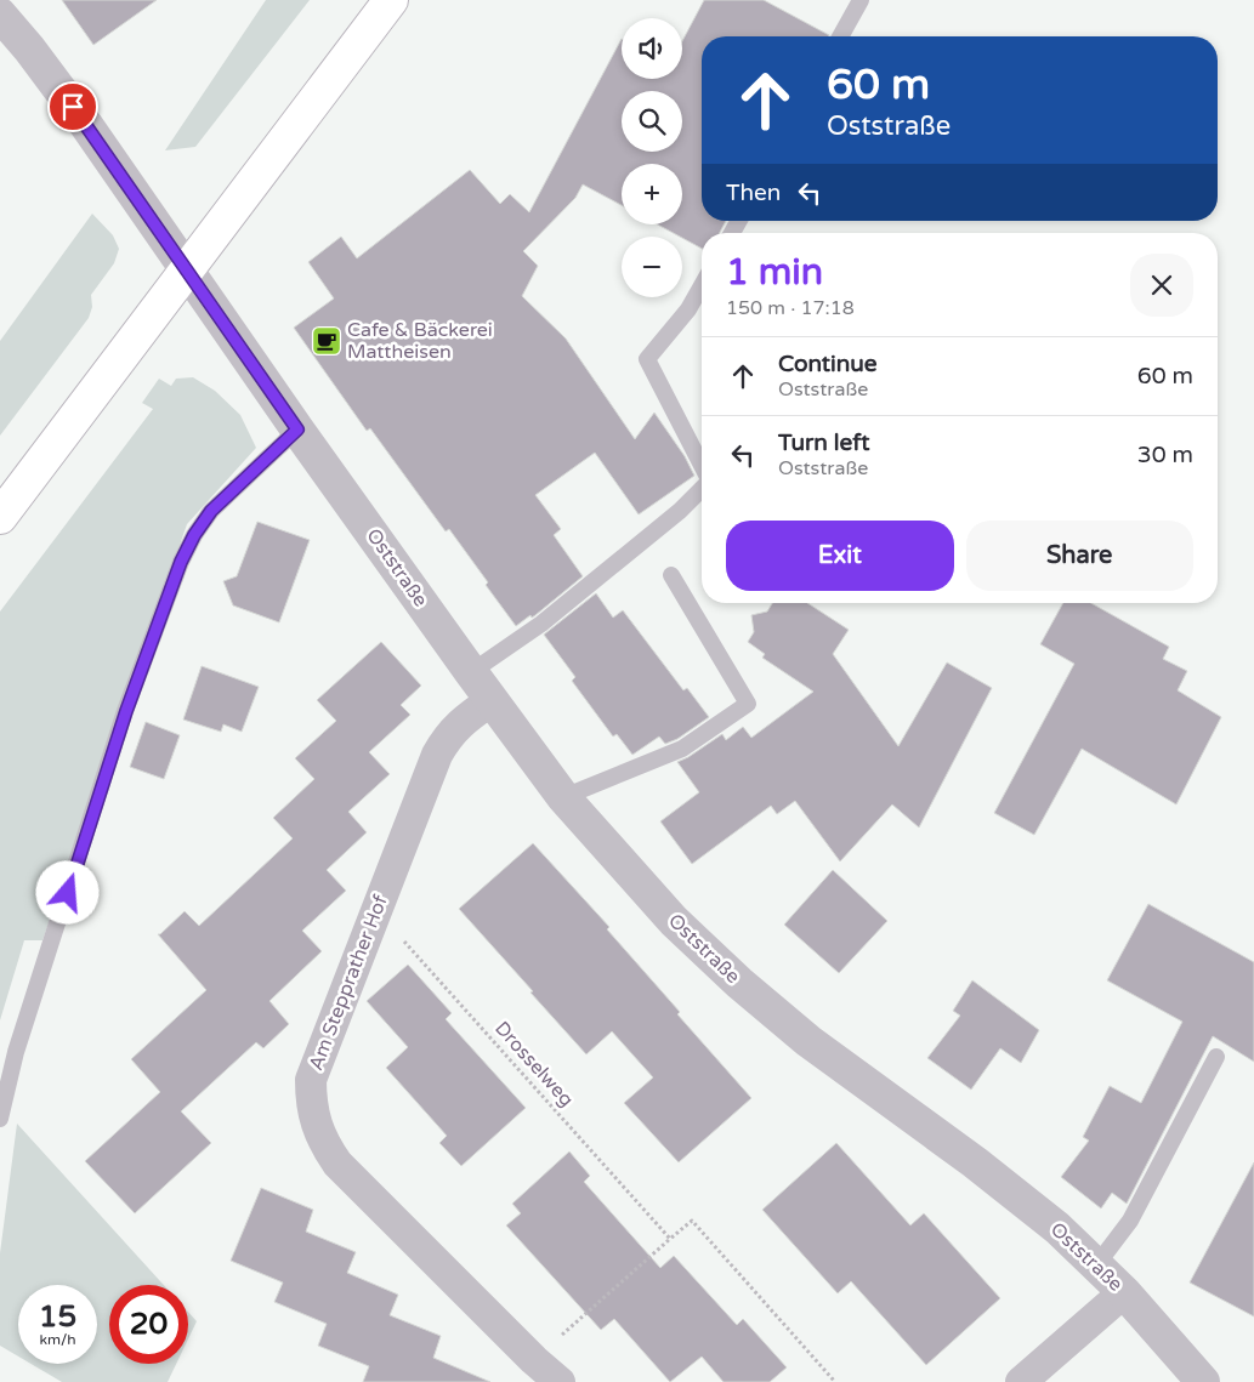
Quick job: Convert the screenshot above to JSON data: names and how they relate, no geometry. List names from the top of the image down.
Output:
{
  "streets": {
    "street": ["Oststraße", "Am Stepprather Hof"],
    "path": ["Drosselweg"]
  },
  "crossings": [
    ["Oststraße", "Am Stepprather Hof"],
    ["Am Stepprather Hof", "Drosselweg"]
  ],
  "places": {
    "cafe": ["Cafe & Bäckerei Mattheisen"]
  },
  "page": {
    "map_buttons": ["+", "−"],
    "turn": ["60 m", "Oststraße"],
    "then": "Then",
    "heading": ["1 min", "150 m · 17:18"],
    "list": [
      {
        "name": "Continue",
        "note": "Oststraße",
        "value": "60 m"
      },
      {
        "name": "Turn left",
        "note": "Oststraße",
        "value": "30 m"
      }
    ],
    "buttons": ["Exit", "Share"],
    "speed": "15 km/h",
    "limit": "20"
  }
}
